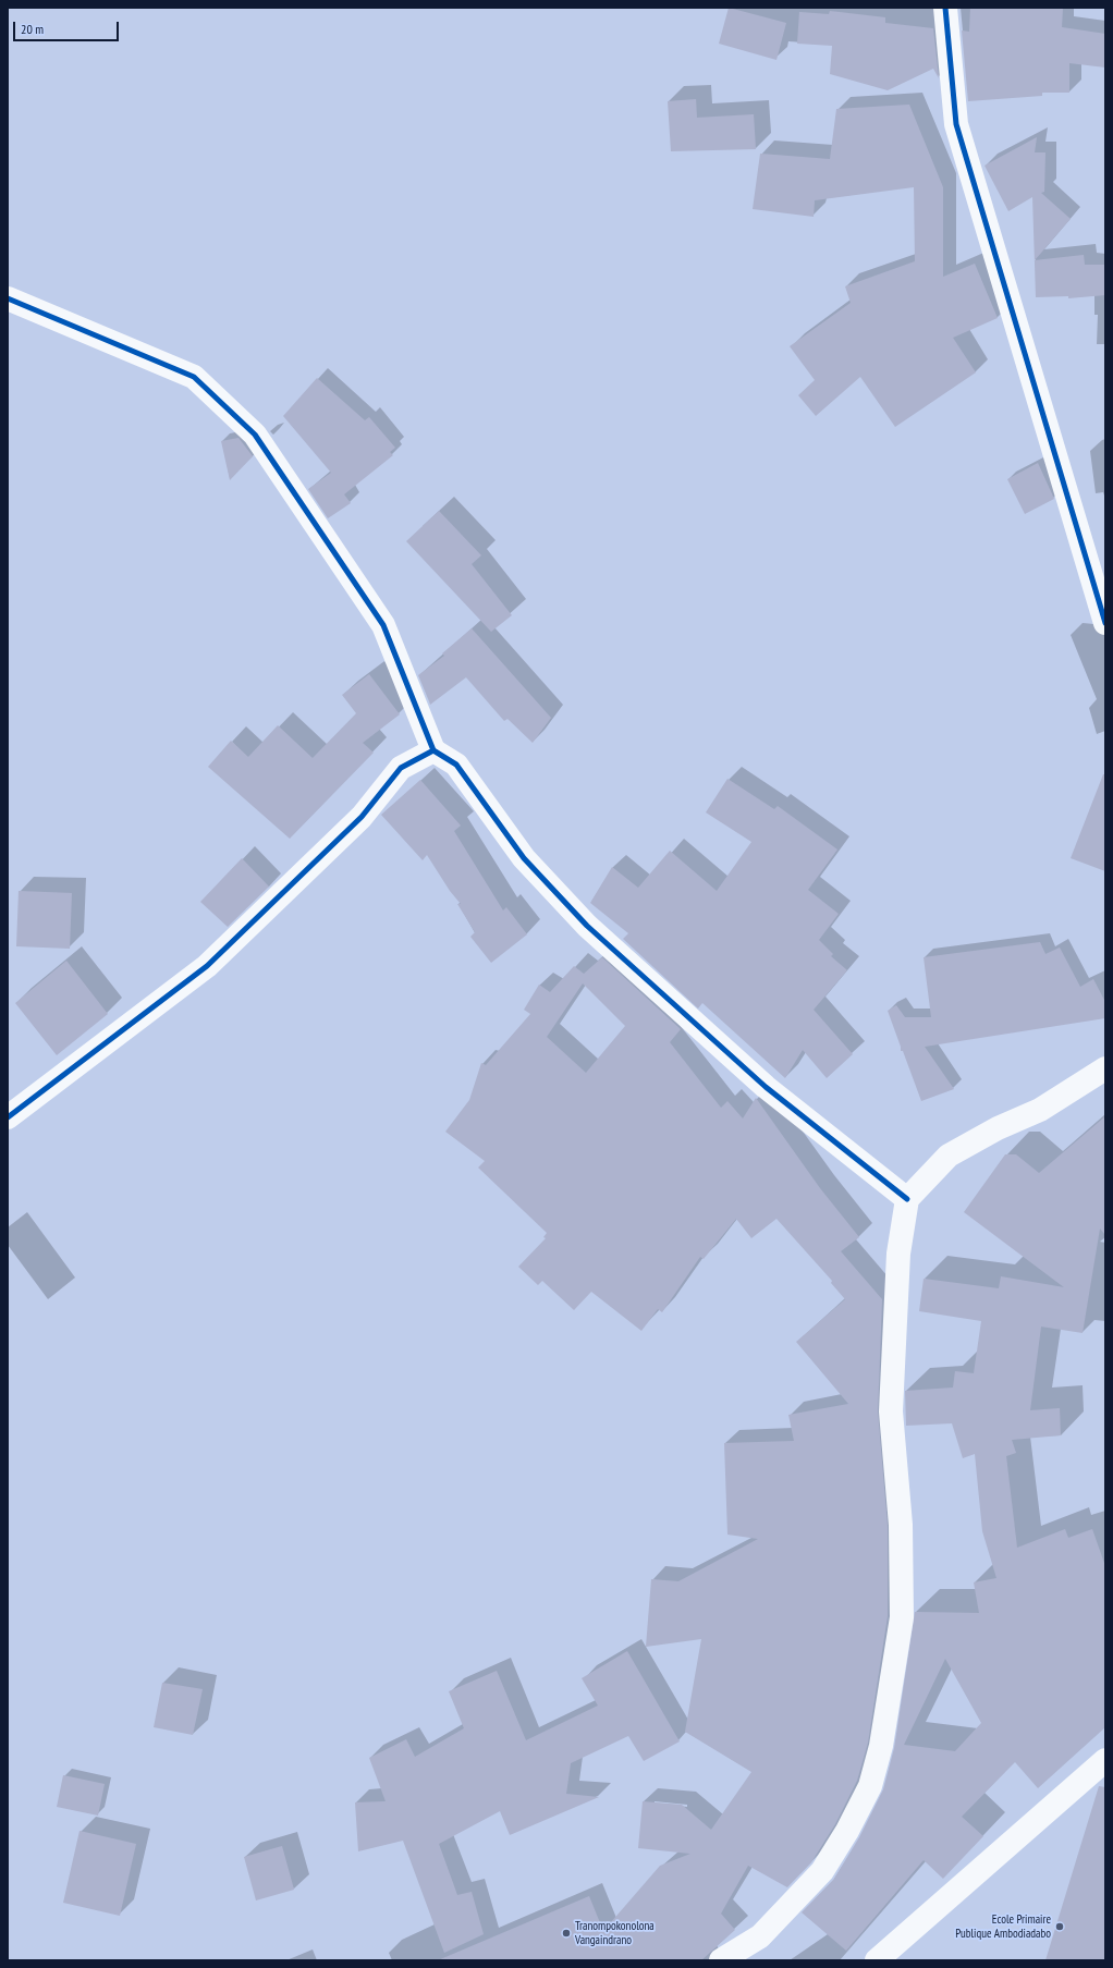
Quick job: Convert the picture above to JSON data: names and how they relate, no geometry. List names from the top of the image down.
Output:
{
  "places": ["Ecole Primaire Publique Ambodiadabo", "Tranompokonolona Vangaindrano"],
  "scale_bar": "20 m"
}
